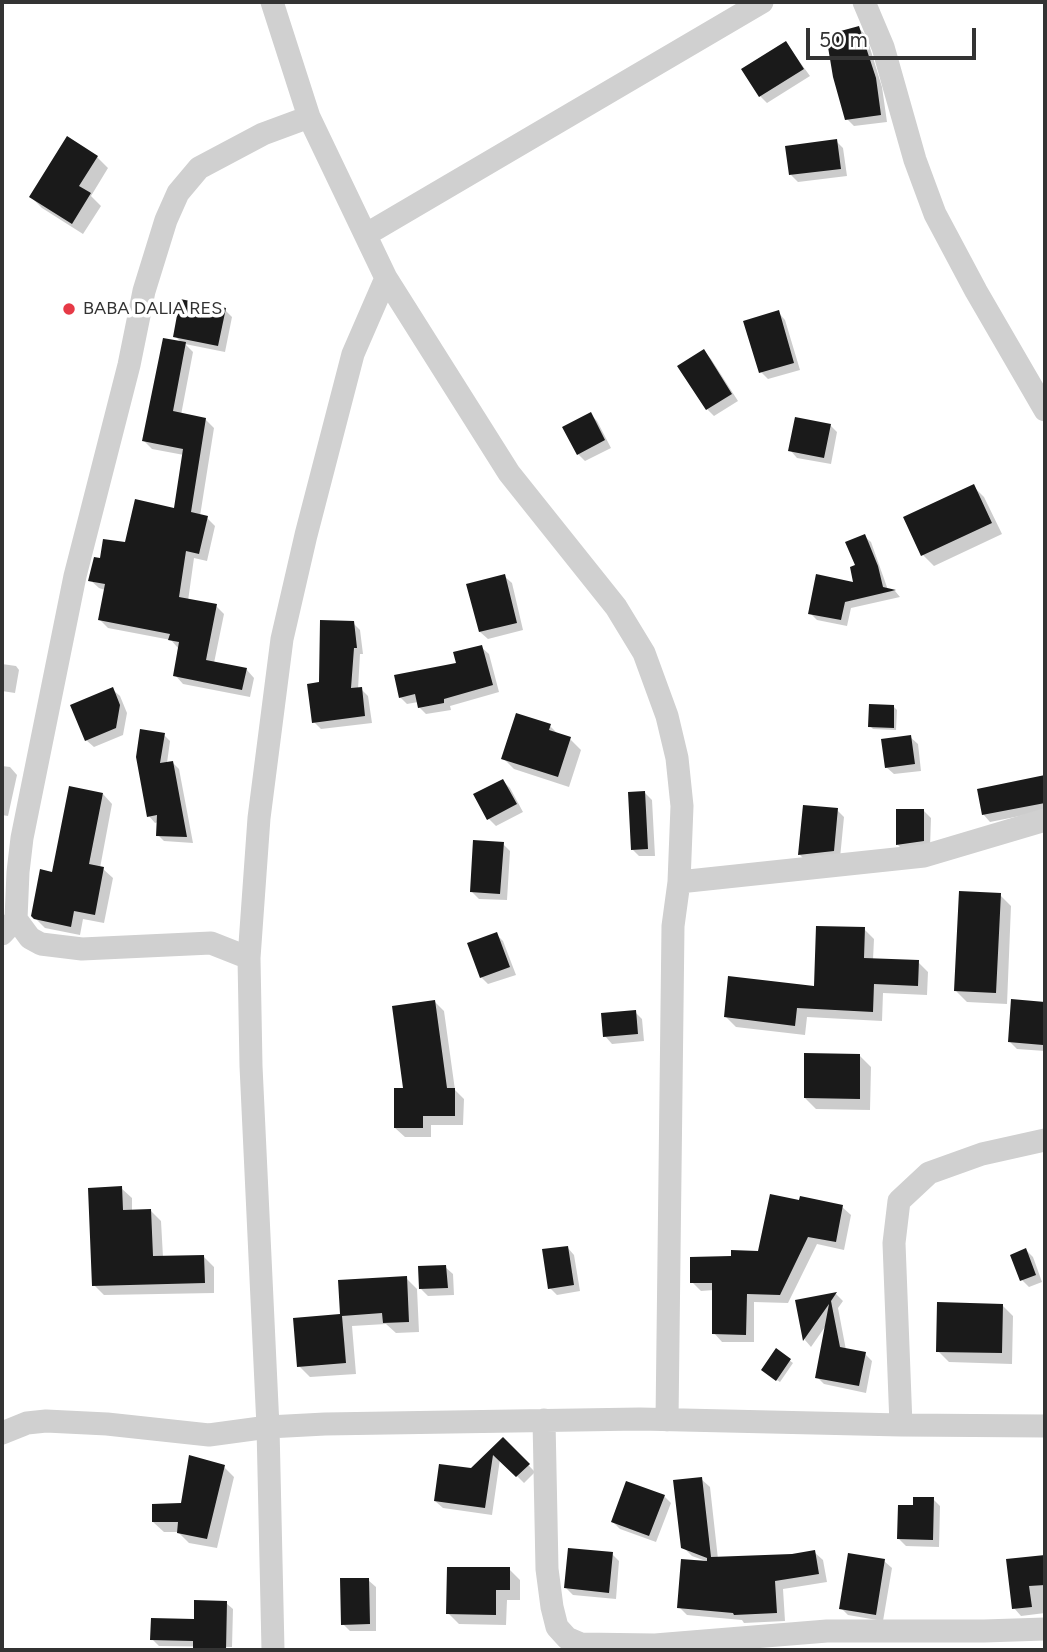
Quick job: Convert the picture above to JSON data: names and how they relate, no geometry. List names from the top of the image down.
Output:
{
  "places": ["BABA DALIA RES"],
  "scale_bar": "50 m"
}
